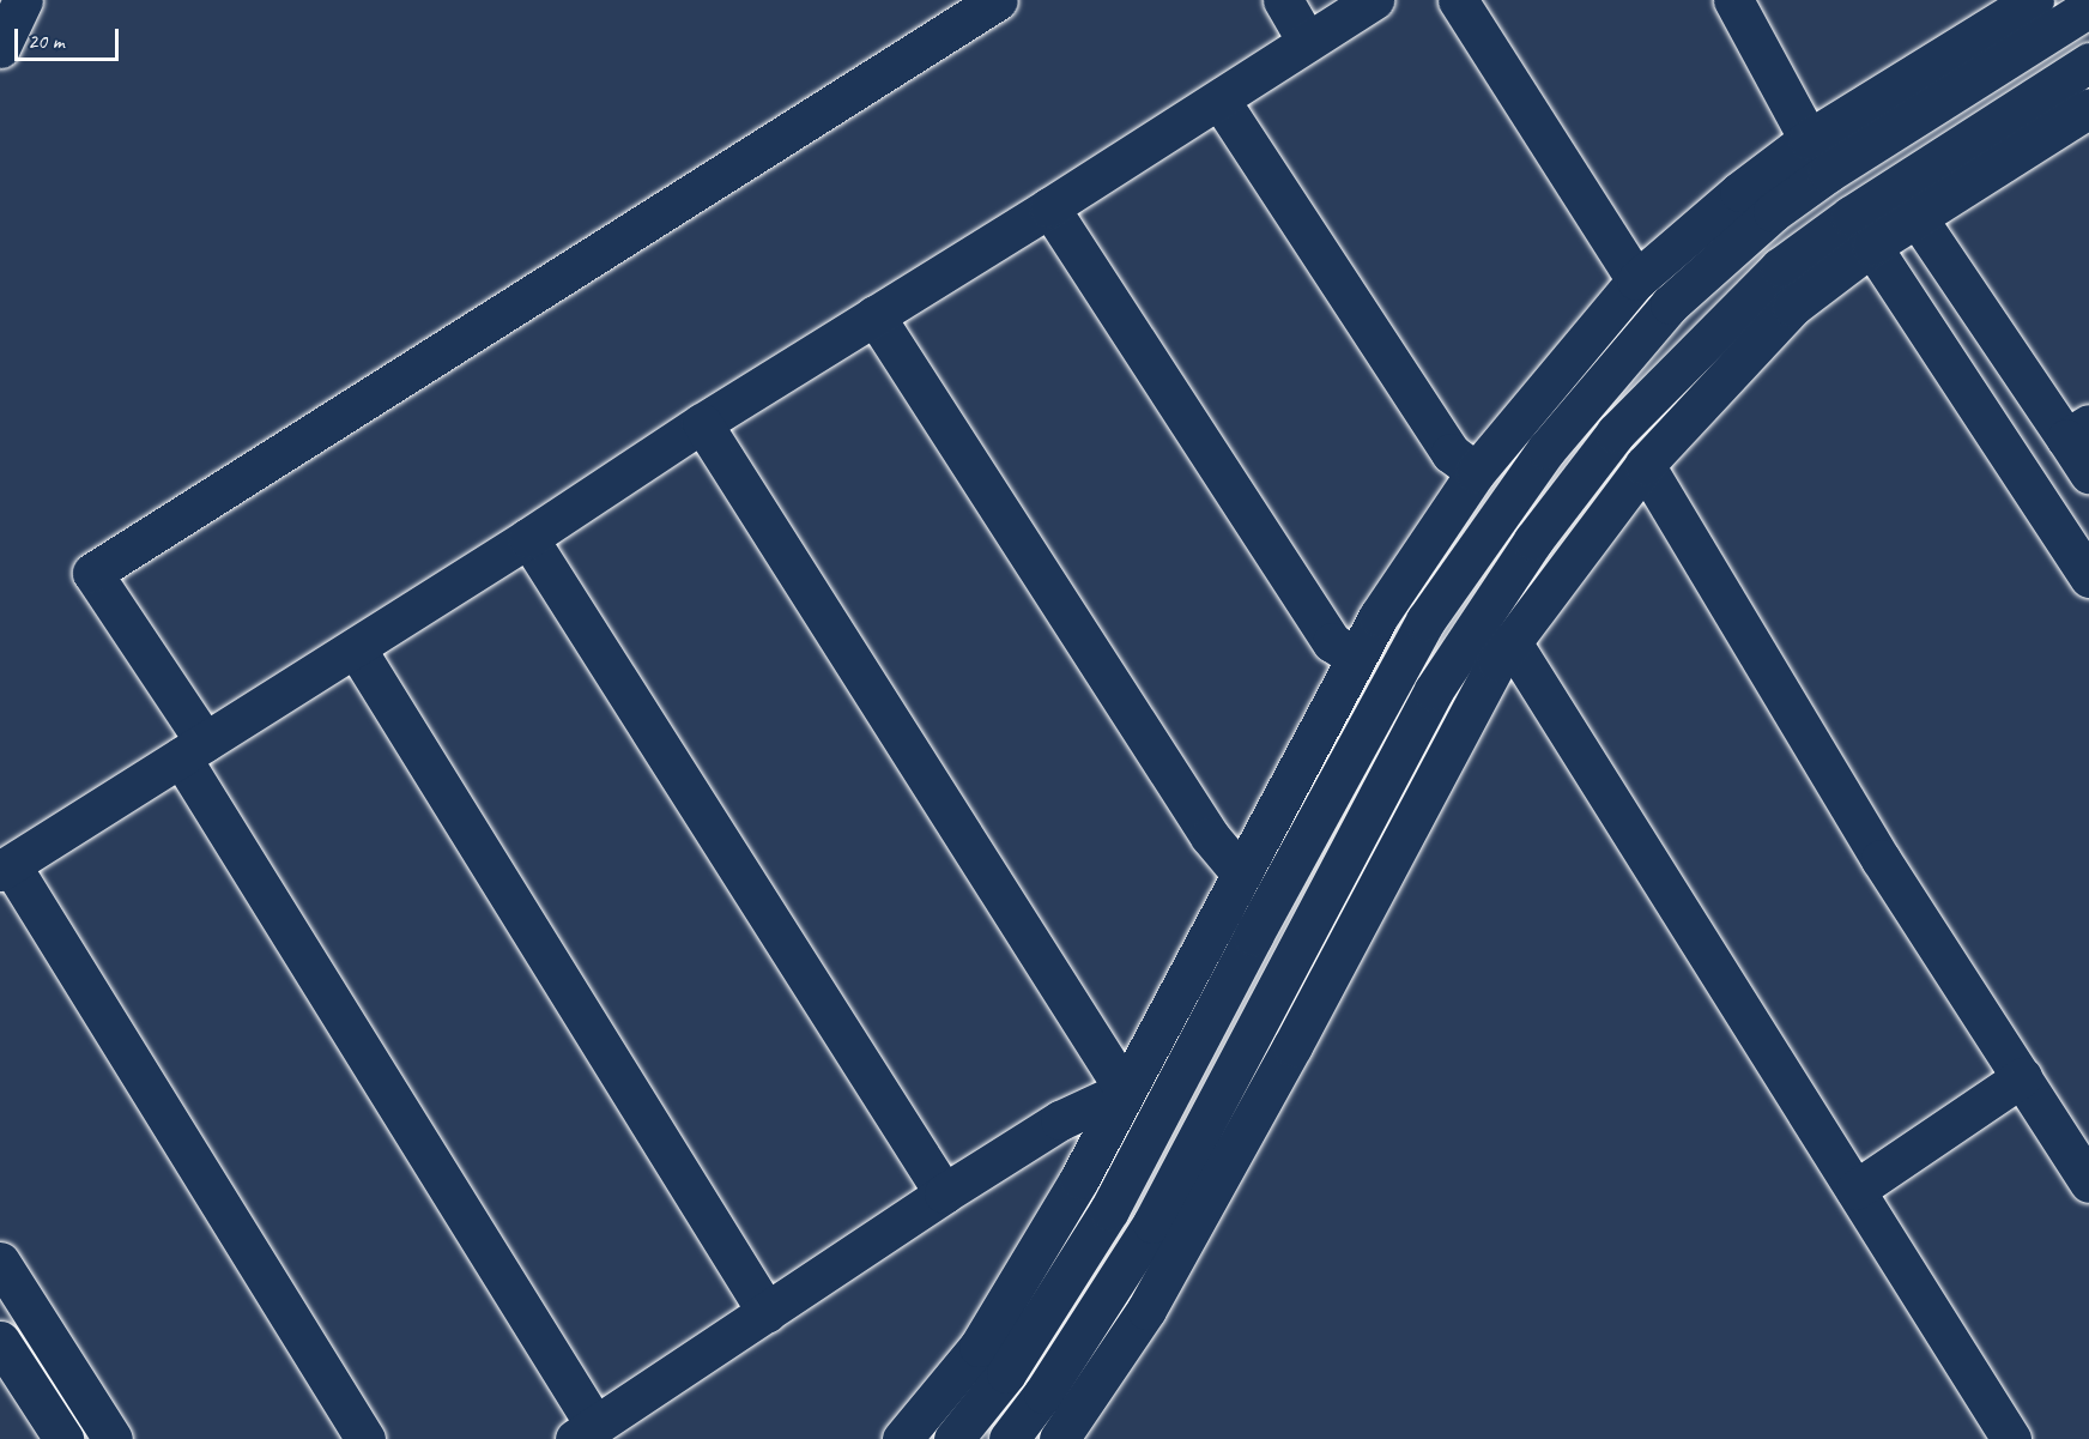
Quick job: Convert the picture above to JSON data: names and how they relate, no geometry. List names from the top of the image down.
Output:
{
  "scale_bar": "20 m"
}
